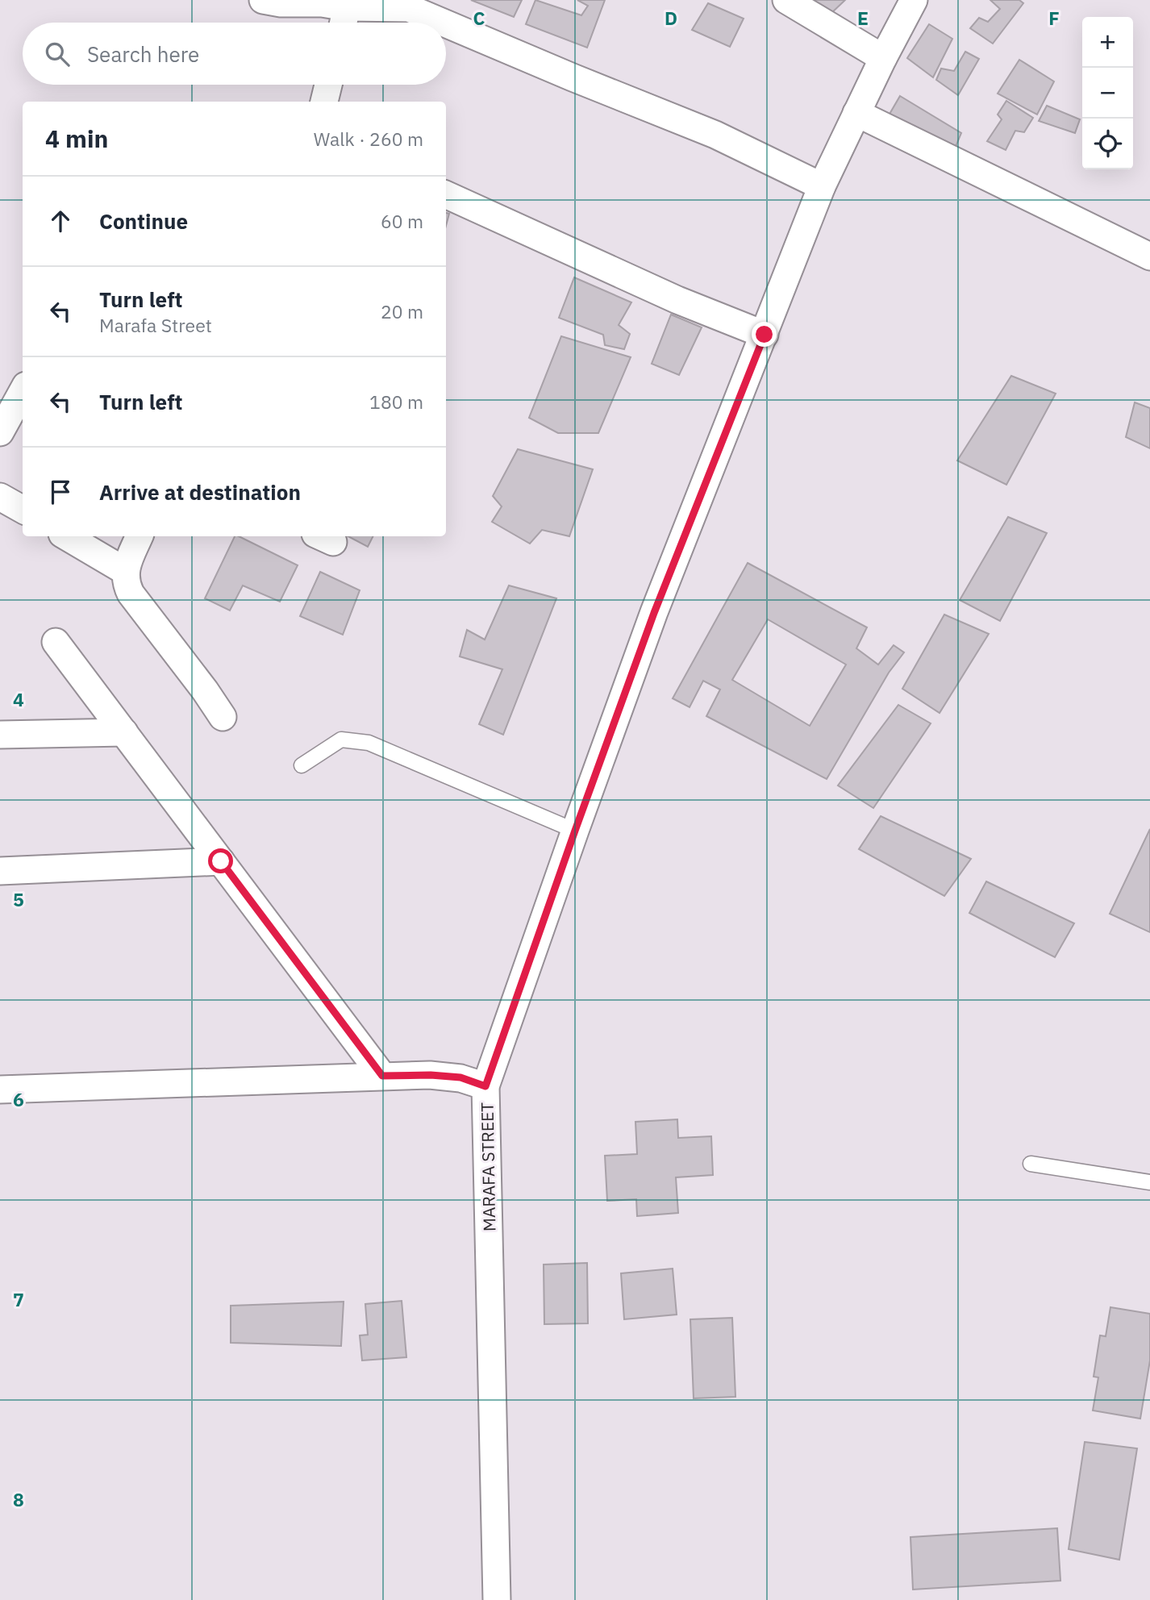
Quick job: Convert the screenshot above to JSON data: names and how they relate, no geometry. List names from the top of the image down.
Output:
{
  "streets": {
    "street": ["MARAFA STREET"]
  },
  "page": {
    "map_buttons": ["+", "−"],
    "search": "Search here",
    "heading": ["4 min", "Walk · 260 m"],
    "list": [
      ["Continue", "60 m"],
      ["Turn left", "Marafa Street", "20 m"],
      ["Turn left", "180 m"],
      "Arrive at destination"
    ]
  },
  "grid": {
    "columns": [
      "C",
      "D",
      "E",
      "F"
    ],
    "rows": [
      "4",
      "5",
      "6",
      "7",
      "8"
    ]
  }
}
